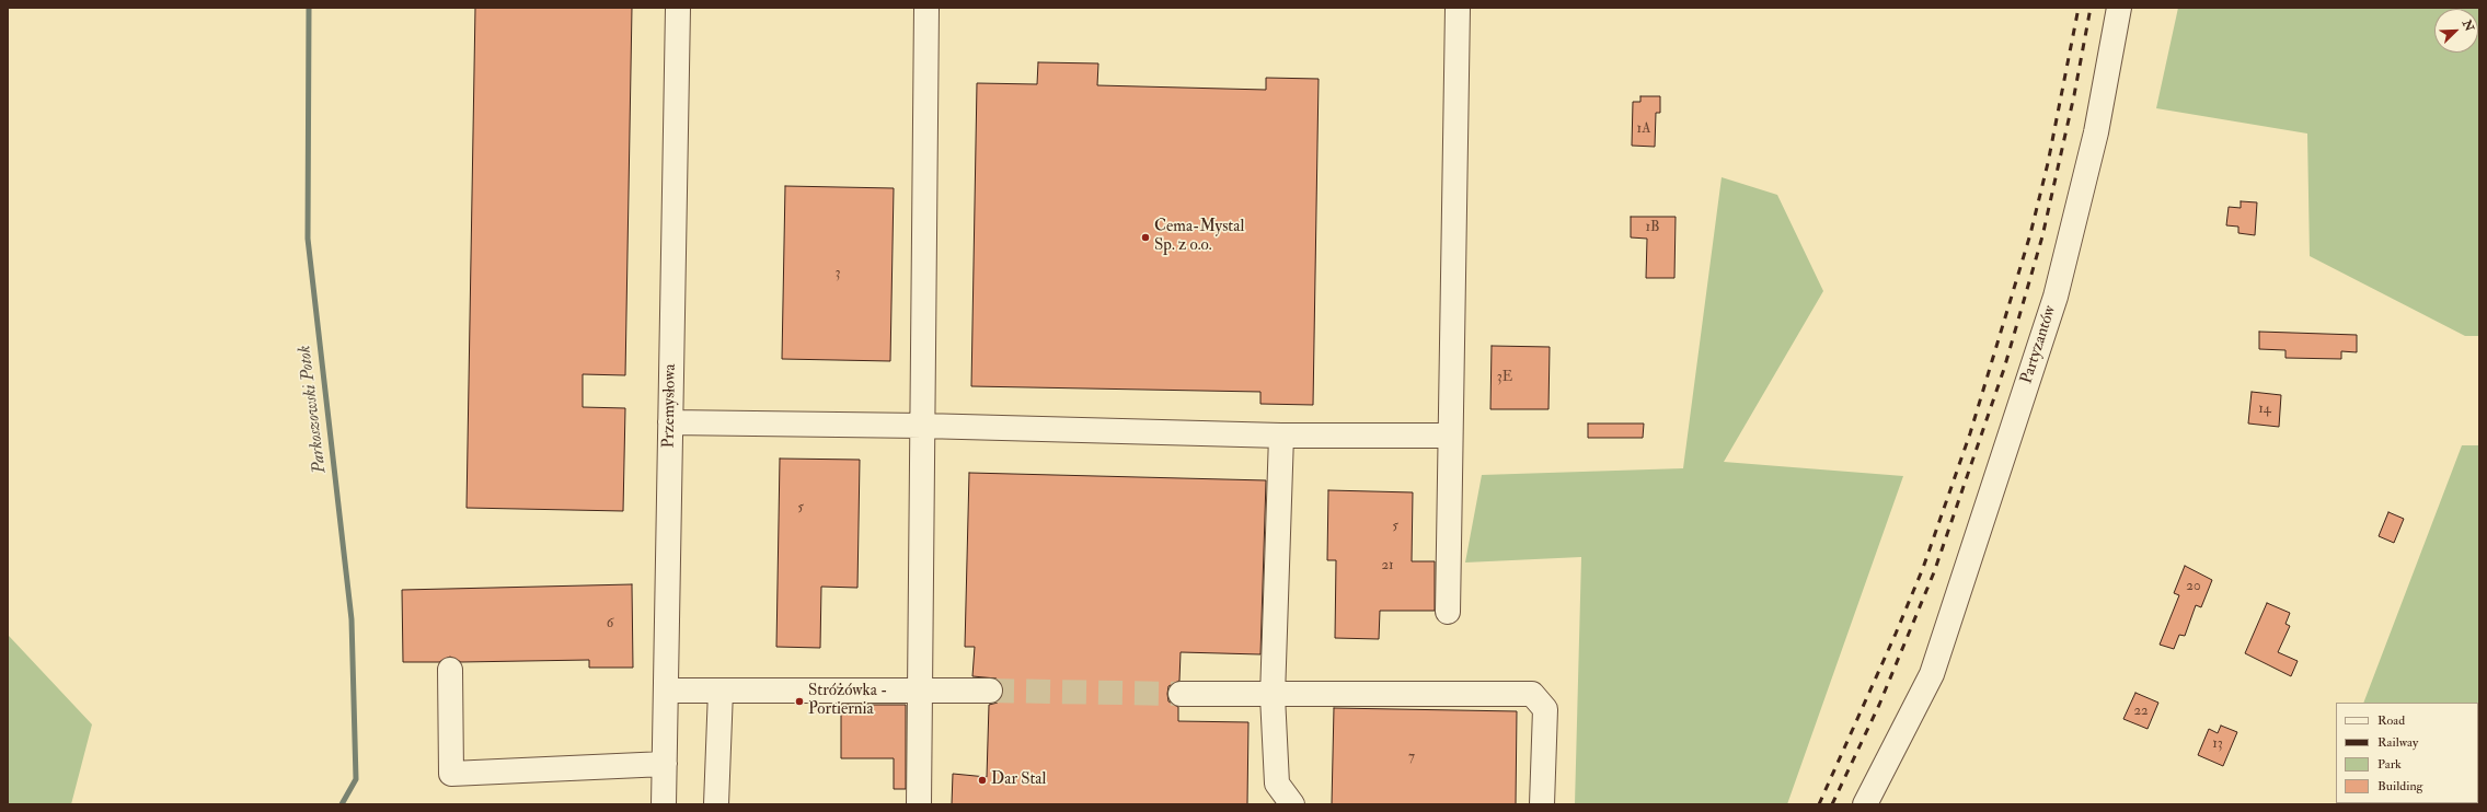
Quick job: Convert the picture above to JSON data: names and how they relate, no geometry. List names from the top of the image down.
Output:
{
  "streets": {
    "street": ["Partyzantów", "Przemysłowa"]
  },
  "water": ["Parkoszowski Potok"],
  "places": ["Cema-Mystal Sp. z o.o.", "Stróżówka - Portiernia", "Dar Stal"],
  "house_numbers": [
    "1A",
    "1B",
    "3",
    "3E",
    "14",
    "5",
    "5",
    "21",
    "20",
    "6",
    "22",
    "13",
    "7"
  ],
  "legend": [
    "Road",
    "Railway",
    "Park",
    "Building"
  ],
  "north": "top right"
}
